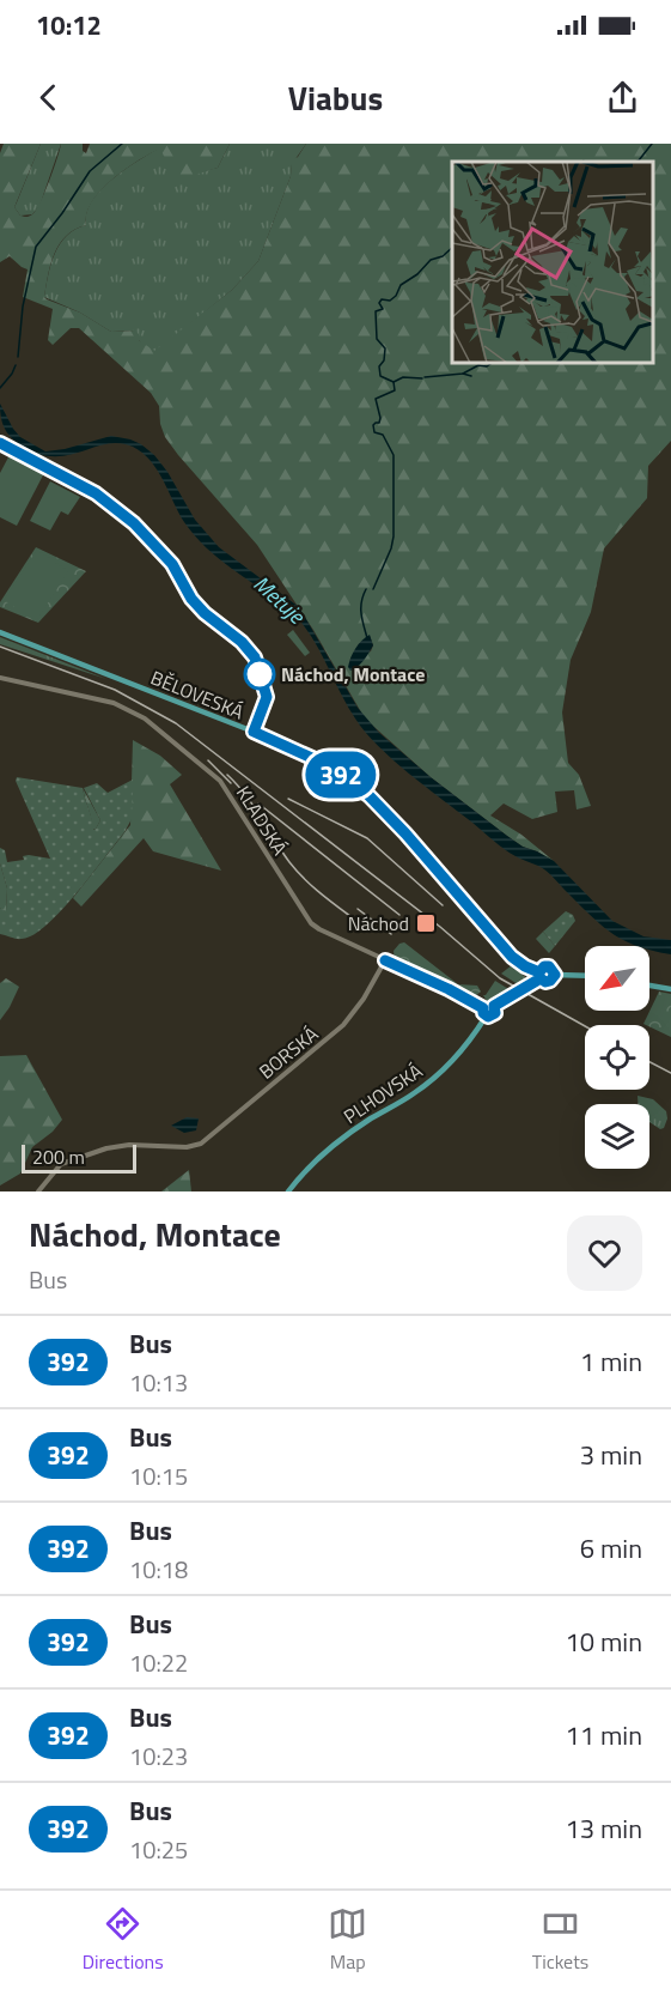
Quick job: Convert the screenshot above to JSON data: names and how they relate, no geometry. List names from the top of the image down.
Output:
{
  "streets": {
    "main road": [
      "BĚLOVESKÁ",
      "KLADSKÁ",
      "BORSKÁ",
      "PLHOVSKÁ"
    ]
  },
  "crossings": [
    ["KLADSKÁ", "BORSKÁ"],
    ["KLADSKÁ", "PLHOVSKÁ"]
  ],
  "water": ["Metuje"],
  "places": {
    "other": ["Náchod, Montace"],
    "transit": ["Náchod"]
  },
  "lines": ["bus line 392"],
  "scale_bar": "200 m",
  "north": "bottom left",
  "page": {
    "status": "10:12",
    "header": "Viabus",
    "on_map": "392",
    "scale": "200 m",
    "heading": ["Náchod, Montace", "Bus"],
    "list": [
      {
        "mark": "392",
        "name": "Bus",
        "note": "10:13",
        "value": "1 min"
      },
      {
        "mark": "392",
        "name": "Bus",
        "note": "10:15",
        "value": "3 min"
      },
      {
        "mark": "392",
        "name": "Bus",
        "note": "10:18",
        "value": "6 min"
      },
      {
        "mark": "392",
        "name": "Bus",
        "note": "10:22",
        "value": "10 min"
      },
      {
        "mark": "392",
        "name": "Bus",
        "note": "10:23",
        "value": "11 min"
      },
      {
        "mark": "392",
        "name": "Bus",
        "note": "10:25",
        "value": "13 min"
      }
    ],
    "tabs": ["Directions", "Map", "Tickets"]
  }
}
